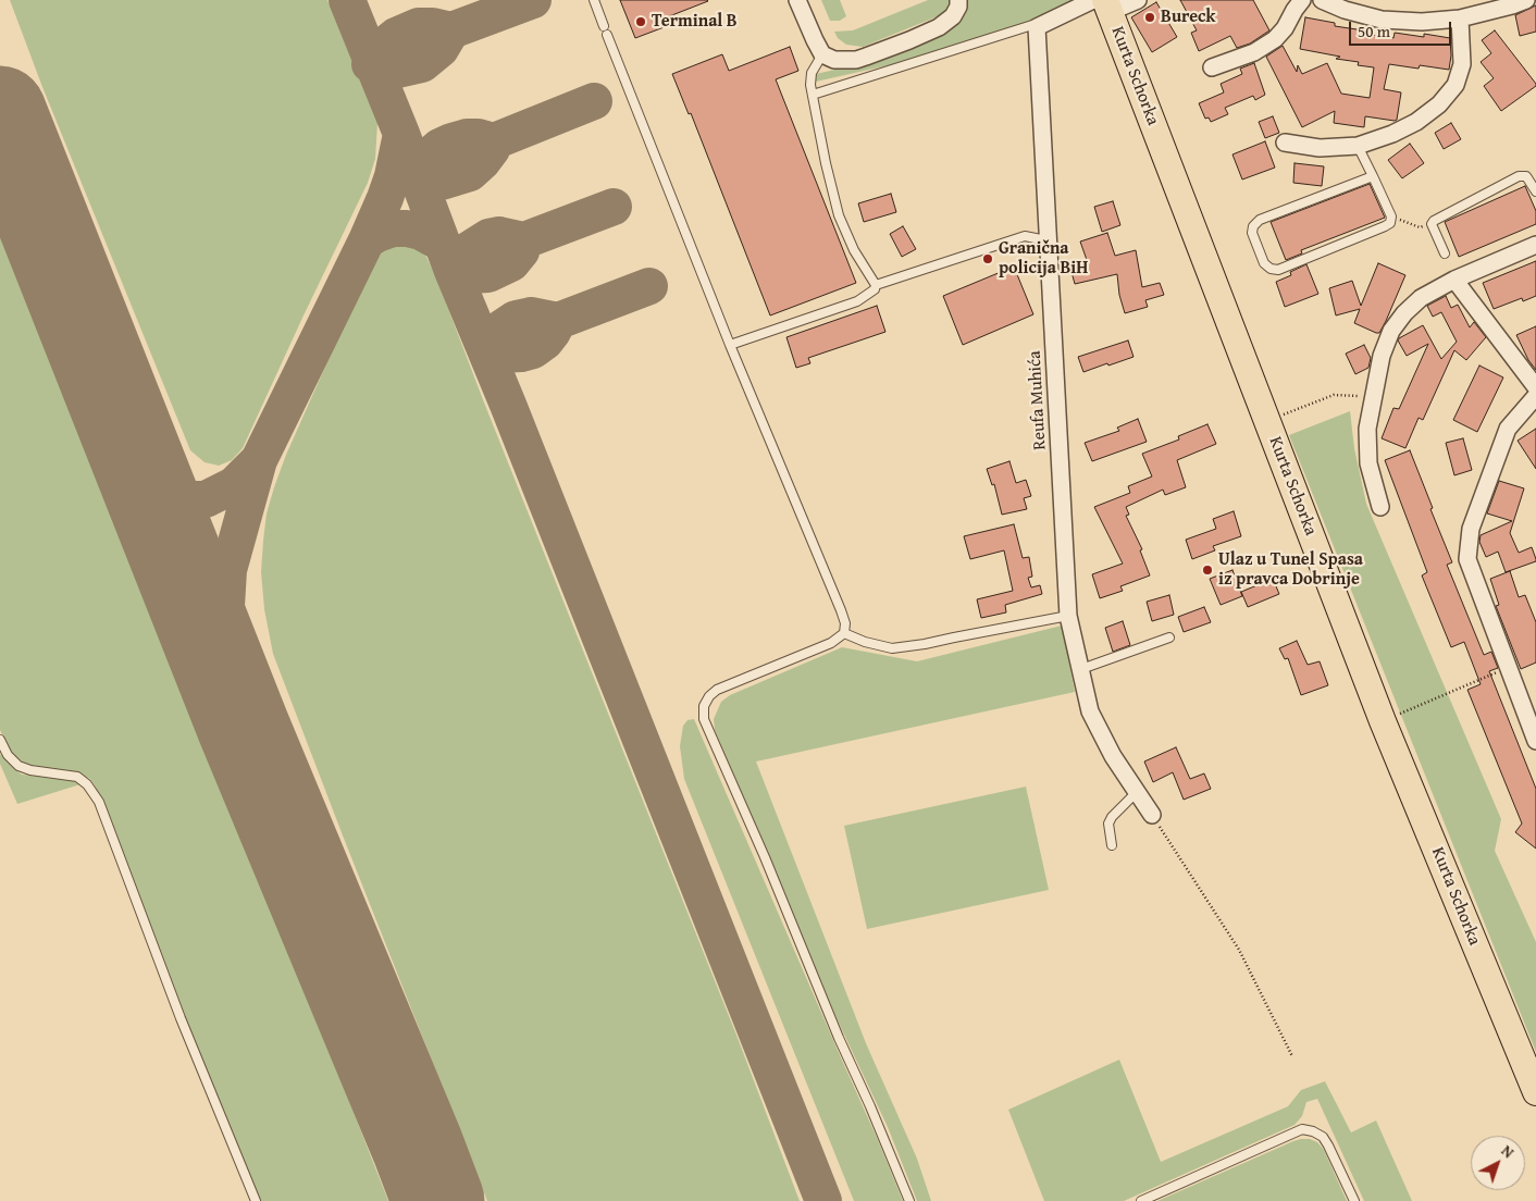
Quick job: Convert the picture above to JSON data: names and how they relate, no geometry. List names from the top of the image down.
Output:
{
  "streets": {
    "main road": ["Kurta Schorka"],
    "street": ["Reufa Muhića"]
  },
  "places": [
    "Bureck",
    "Terminal B",
    "Granična policija BiH",
    "Ulaz u Tunel Spasa iz pravca Dobrinje"
  ],
  "scale_bar": "50 m",
  "north": "top right"
}
